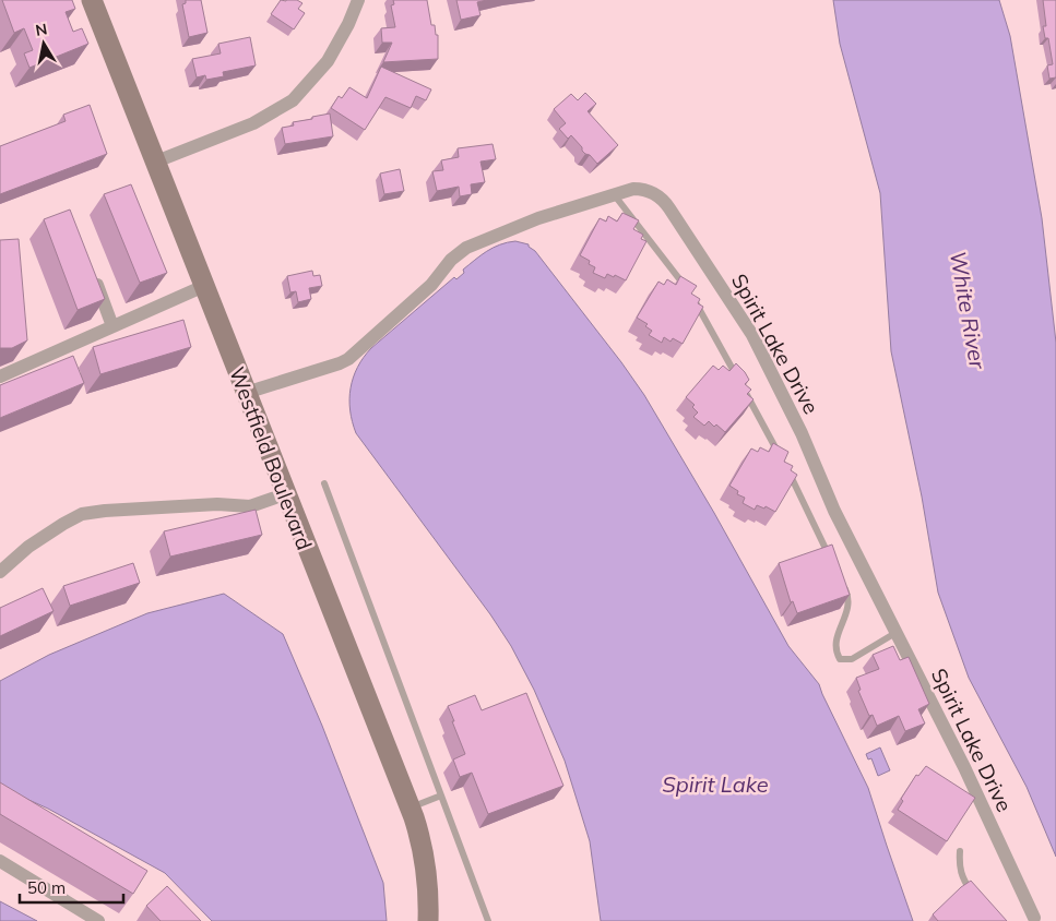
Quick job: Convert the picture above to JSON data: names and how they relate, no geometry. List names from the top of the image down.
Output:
{
  "streets": {
    "street": ["Spirit Lake Drive", "Westfield Boulevard"]
  },
  "crossings": [
    ["Spirit Lake Drive", "Westfield Boulevard"]
  ],
  "water": ["White River", "Spirit Lake"],
  "scale_bar": "50 m",
  "north": "top"
}
